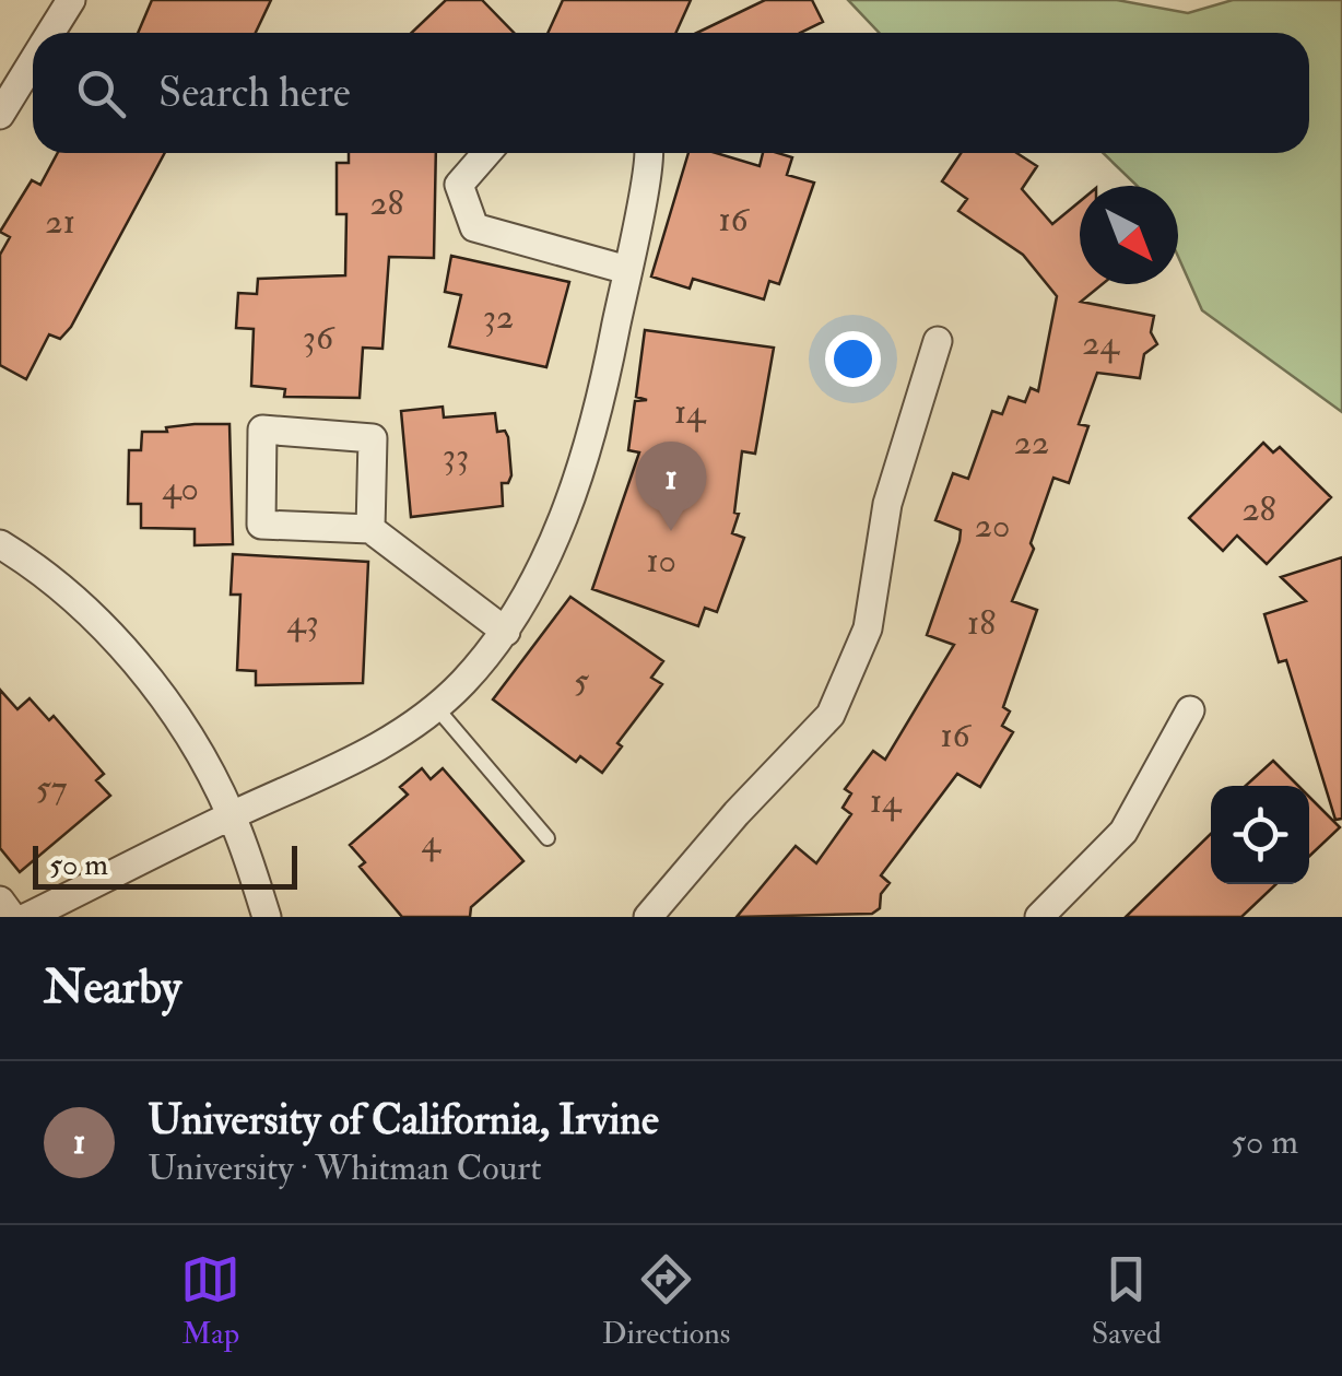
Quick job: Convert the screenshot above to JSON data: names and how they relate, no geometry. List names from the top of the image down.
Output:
{
  "house_numbers": [
    "28",
    "16",
    "21",
    "32",
    "36",
    "24",
    "14",
    "22",
    "33",
    "40",
    "28",
    "20",
    "10",
    "43",
    "18",
    "5",
    "16",
    "57",
    "14",
    "4"
  ],
  "scale_bar": "50 m",
  "north": "bottom right",
  "page": {
    "search": "Search here",
    "pins": "1",
    "scale": "50 m",
    "heading": "Nearby",
    "list": [
      {
        "mark": "1",
        "name": "University of California, Irvine",
        "note": "University · Whitman Court",
        "value": "50 m"
      }
    ],
    "nav": ["Map", "Directions", "Saved"]
  }
}
